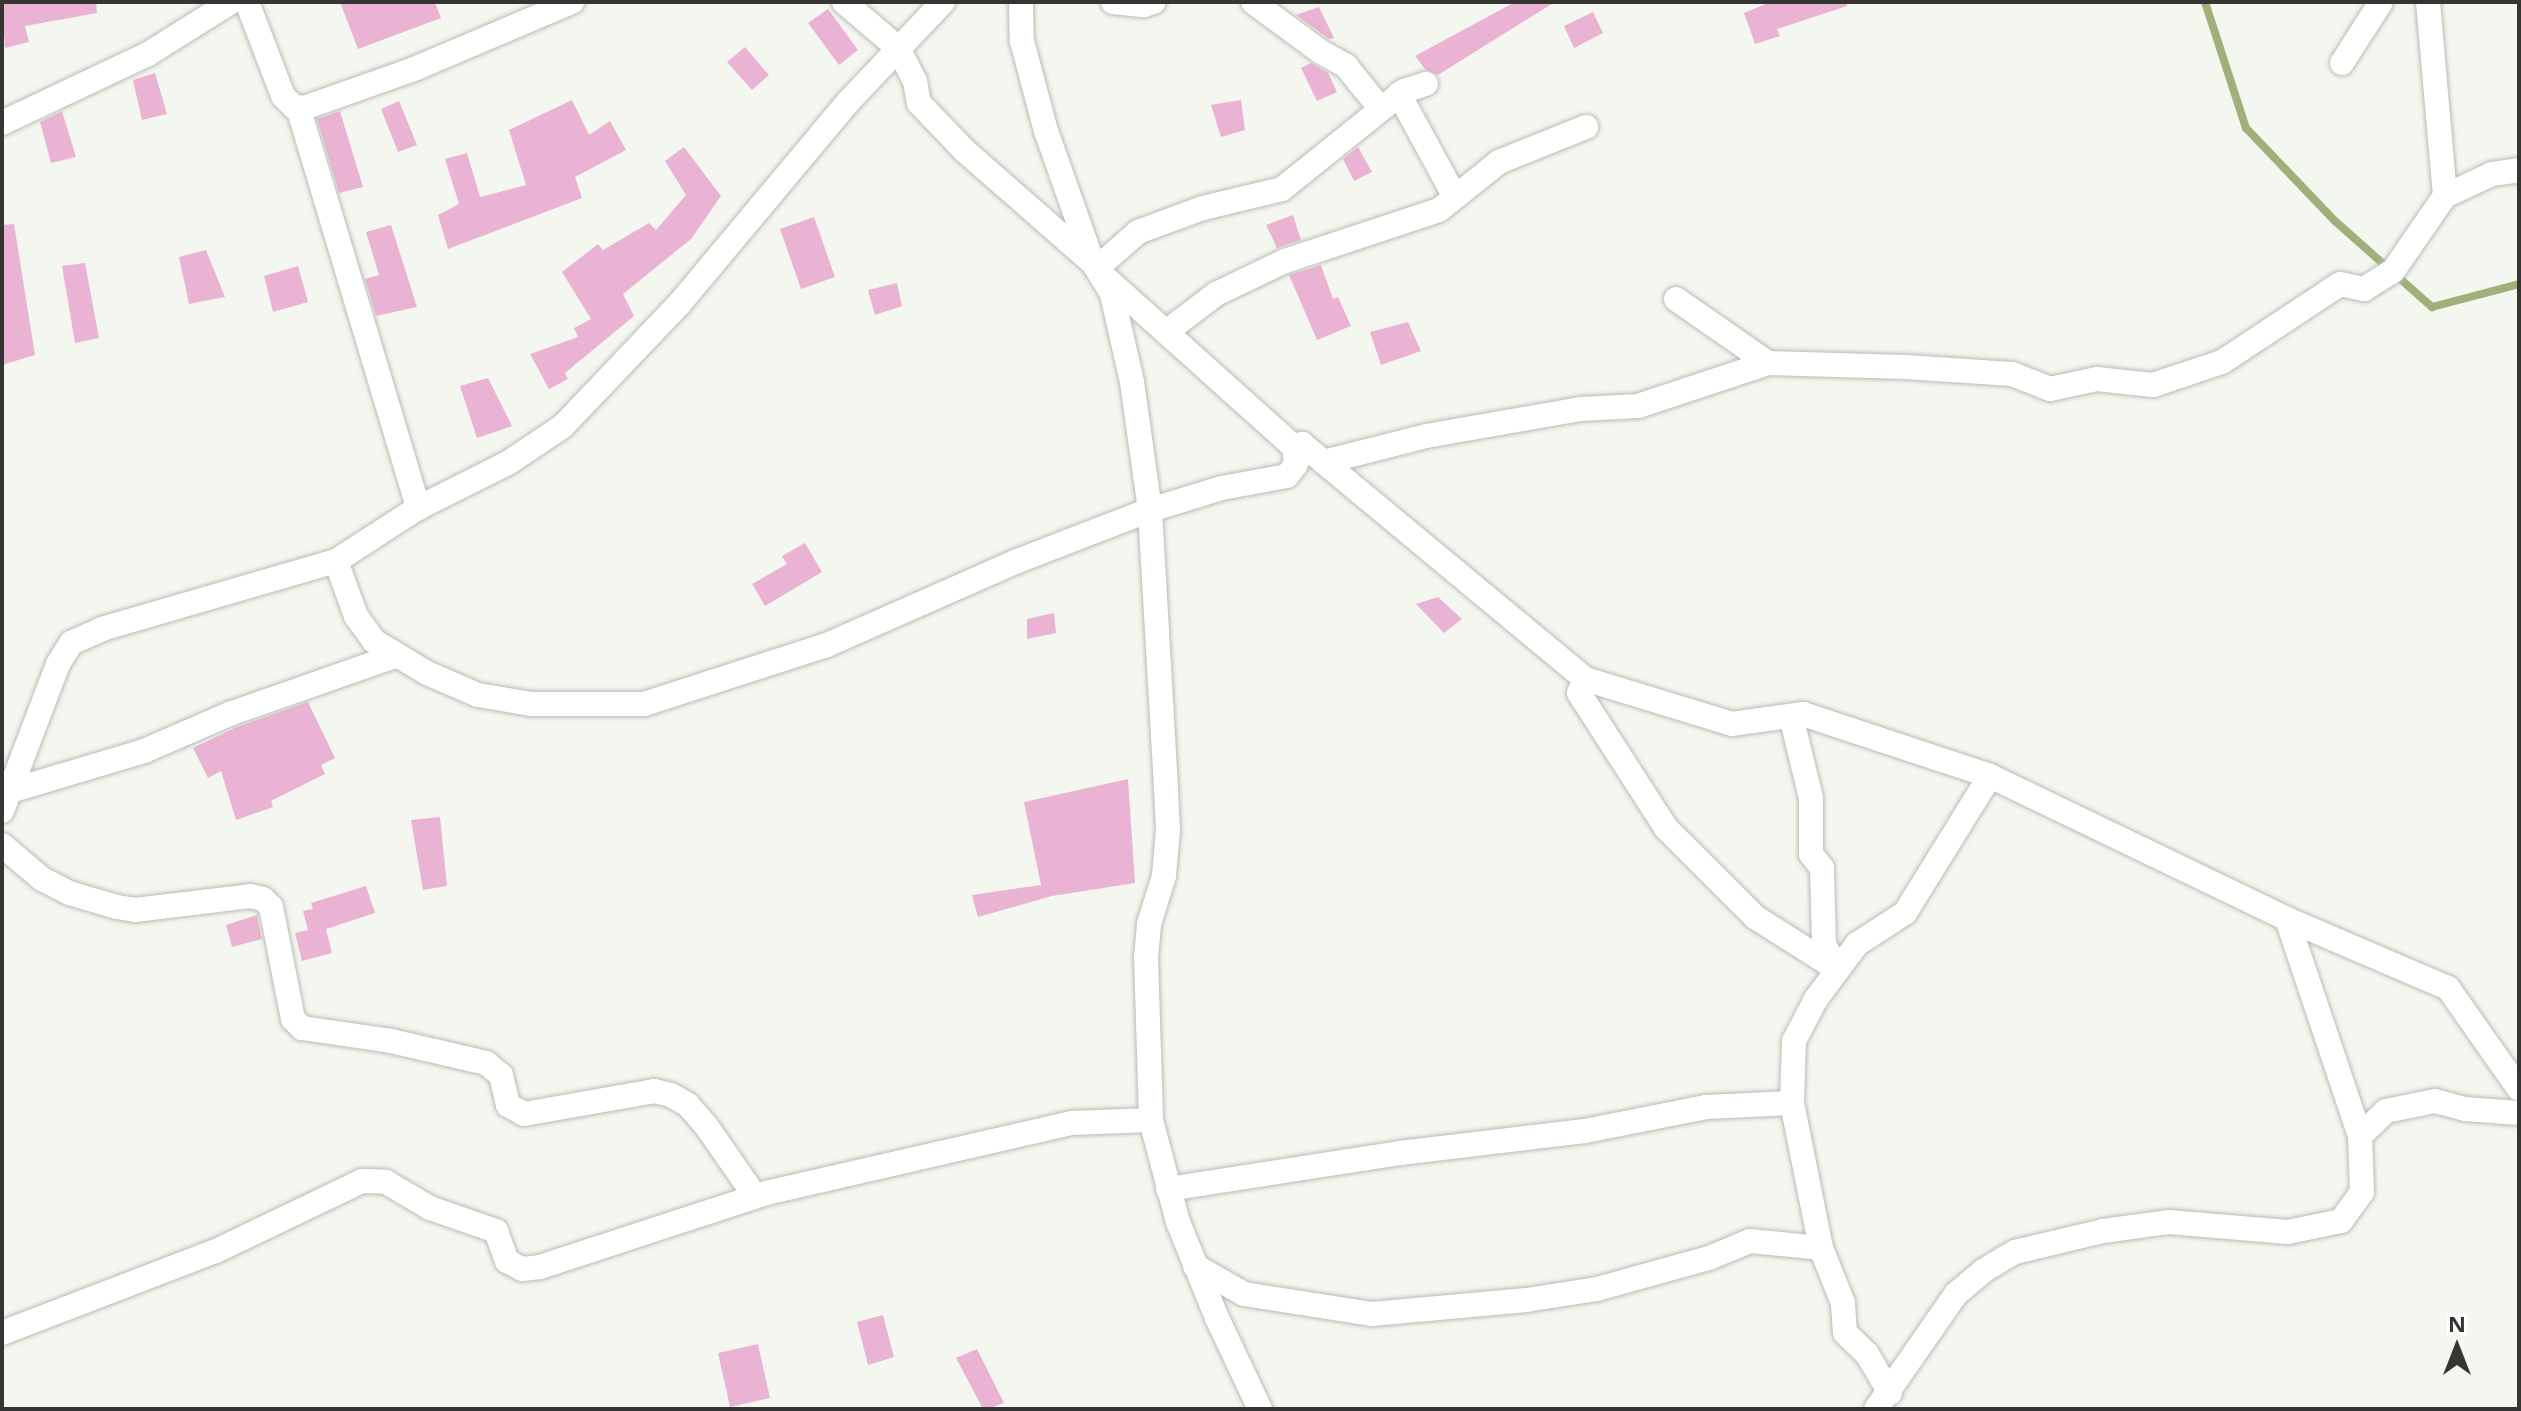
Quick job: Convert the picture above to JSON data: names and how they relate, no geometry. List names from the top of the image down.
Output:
{
  "north": "top"
}
